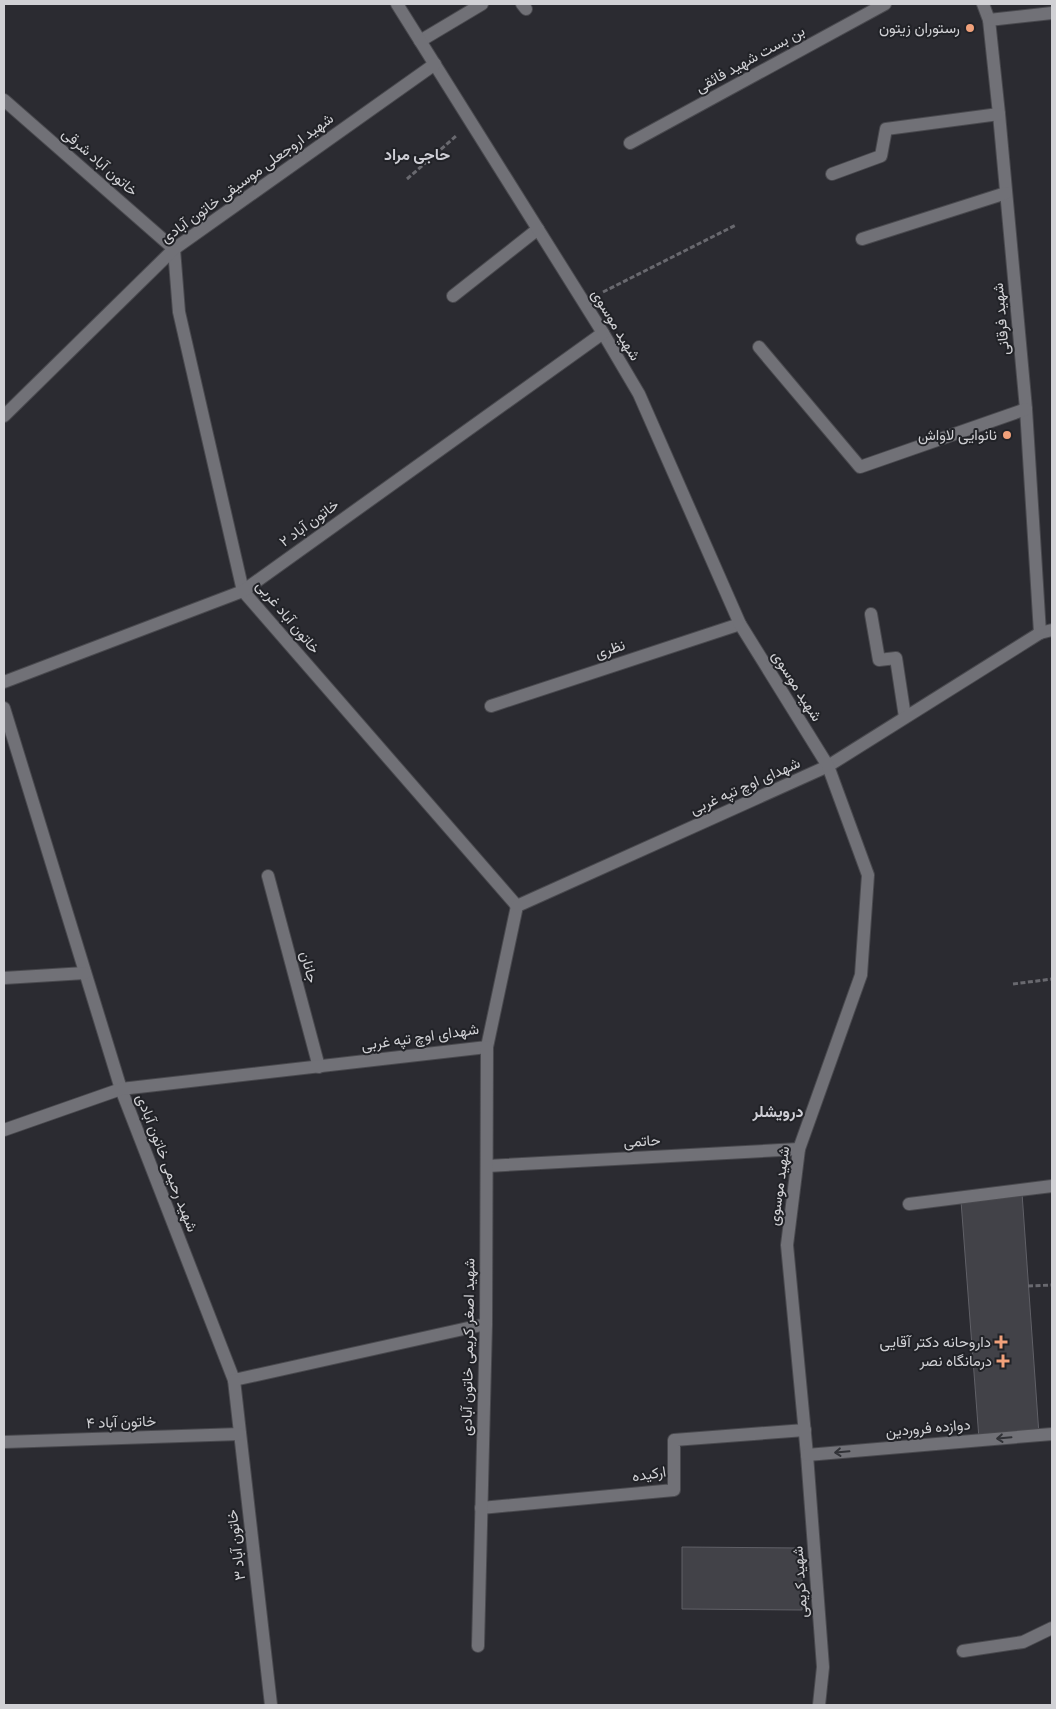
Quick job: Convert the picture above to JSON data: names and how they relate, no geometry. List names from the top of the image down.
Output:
{
  "streets": {
    "street": [
      "بن بست شهید فائقی",
      "خاتون آباد شرقی",
      "شهید اروجعلی موسیقی خاتون آبادی",
      "شهید فرقانی",
      "شهید موسوی",
      "خاتون آباد ۲",
      "خاتون آباد غربی",
      "نظری",
      "شهدای اوچ تپه غربی",
      "جانان",
      "حاتمی",
      "شهید رحیمی خاتون آبادی",
      "شهید اصغر کریمی خاتون آبادی",
      "خاتون آباد ۴",
      "دوازده فروردین",
      "ارکیده",
      "خاتون آباد ۳",
      "شهید کریمی"
    ]
  },
  "crossings": [
    ["خاتون آباد شرقی", "شهید اروجعلی موسیقی خاتون آبادی"],
    ["خاتون آباد شرقی", "خاتون آباد غربی"],
    ["شهید اروجعلی موسیقی خاتون آبادی", "شهید موسوی"],
    ["شهید اروجعلی موسیقی خاتون آبادی", "خاتون آباد غربی"],
    ["شهید فرقانی", "شهدای اوچ تپه غربی"],
    ["شهید موسوی", "خاتون آباد ۲"],
    ["شهید موسوی", "نظری"],
    ["شهید موسوی", "شهدای اوچ تپه غربی"],
    ["شهید موسوی", "حاتمی"],
    ["شهید موسوی", "دوازده فروردین"],
    ["شهید موسوی", "ارکیده"],
    ["شهید موسوی", "شهید کریمی"],
    ["خاتون آباد ۲", "خاتون آباد غربی"],
    ["خاتون آباد غربی", "شهدای اوچ تپه غربی"],
    ["شهدای اوچ تپه غربی", "جانان"],
    ["شهدای اوچ تپه غربی", "شهید رحیمی خاتون آبادی"],
    ["شهدای اوچ تپه غربی", "شهید اصغر کریمی خاتون آبادی"],
    ["حاتمی", "شهید اصغر کریمی خاتون آبادی"],
    ["شهید رحیمی خاتون آبادی", "خاتون آباد ۳"],
    ["شهید اصغر کریمی خاتون آبادی", "ارکیده"],
    ["خاتون آباد ۴", "خاتون آباد ۳"],
    ["دوازده فروردین", "شهید کریمی"]
  ],
  "one_way": ["دوازده فروردین"],
  "districts": ["حاجی مراد", "درویشلر"],
  "places": {
    "other": ["رستوران زیتون", "نانوایی لاواش"],
    "health": ["داروحانه دکتر آقایی", "درمانگاه نصر"]
  }
}
